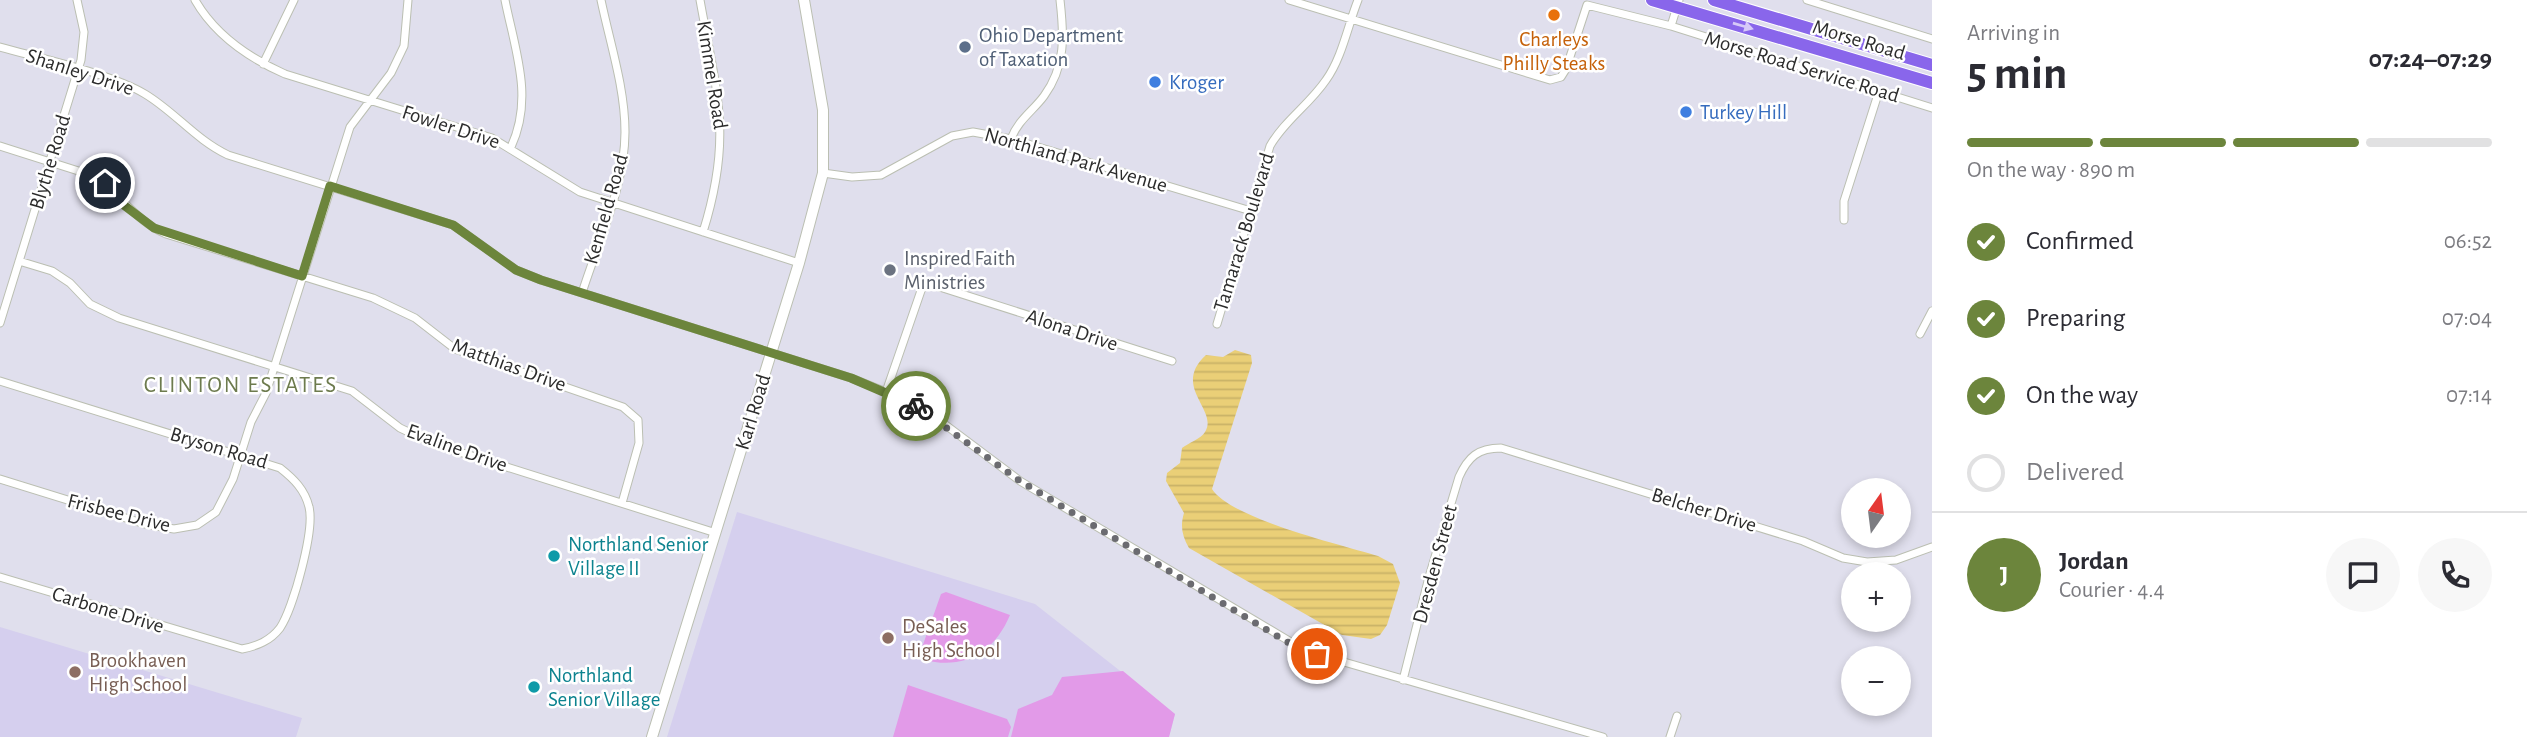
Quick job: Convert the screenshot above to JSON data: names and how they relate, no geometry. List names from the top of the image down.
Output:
{
  "streets": {
    "main road": ["Morse Road", "Karl Road"],
    "street": [
      "Morse Road Service Road",
      "Shanley Drive",
      "Kimmel Road",
      "Fowler Drive",
      "Northland Park Avenue",
      "Blythe Road",
      "Kenfield Road",
      "Tamarack Boulevard",
      "Alona Drive",
      "Matthias Drive",
      "Bryson Road",
      "Evaline Drive",
      "Belcher Drive",
      "Frisbee Drive",
      "Dresden Street",
      "Carbone Drive"
    ]
  },
  "crossings": [
    ["Morse Road Service Road", "Tamarack Boulevard"],
    ["Shanley Drive", "Blythe Road"],
    ["Shanley Drive", "Kenfield Road"],
    ["Shanley Drive", "Alona Drive"],
    ["Shanley Drive", "Karl Road"],
    ["Shanley Drive", "Frisbee Drive"],
    ["Shanley Drive", "Dresden Street"],
    ["Kimmel Road", "Fowler Drive"],
    ["Fowler Drive", "Kenfield Road"],
    ["Fowler Drive", "Karl Road"],
    ["Fowler Drive", "Frisbee Drive"],
    ["Northland Park Avenue", "Tamarack Boulevard"],
    ["Northland Park Avenue", "Karl Road"],
    ["Blythe Road", "Matthias Drive"],
    ["Blythe Road", "Evaline Drive"],
    ["Matthias Drive", "Evaline Drive"],
    ["Matthias Drive", "Frisbee Drive"],
    ["Karl Road", "Evaline Drive"],
    ["Bryson Road", "Frisbee Drive"],
    ["Bryson Road", "Carbone Drive"],
    ["Evaline Drive", "Frisbee Drive"],
    ["Belcher Drive", "Dresden Street"]
  ],
  "districts": ["CLINTON ESTATES"],
  "places": [
    "Charleys Philly Steaks",
    "Ohio Department of Taxation",
    "Kroger",
    "Turkey Hill",
    "Inspired Faith Ministries",
    "Northland Senior Village II",
    "DeSales High School",
    "Brookhaven High School",
    "Northland Senior Village"
  ],
  "north": "top",
  "page": {
    "heading": ["5 min", "Arriving in", "07:24–07:29"],
    "panel": ["Jordan", "Courier · 4.4"],
    "bar": "On the way · 890 m",
    "list": [
      ["Confirmed", "06:52"],
      ["Preparing", "07:04"],
      ["On the way", "07:14"],
      "Delivered"
    ],
    "map_buttons": ["+", "−"],
    "round": "J"
  }
}
